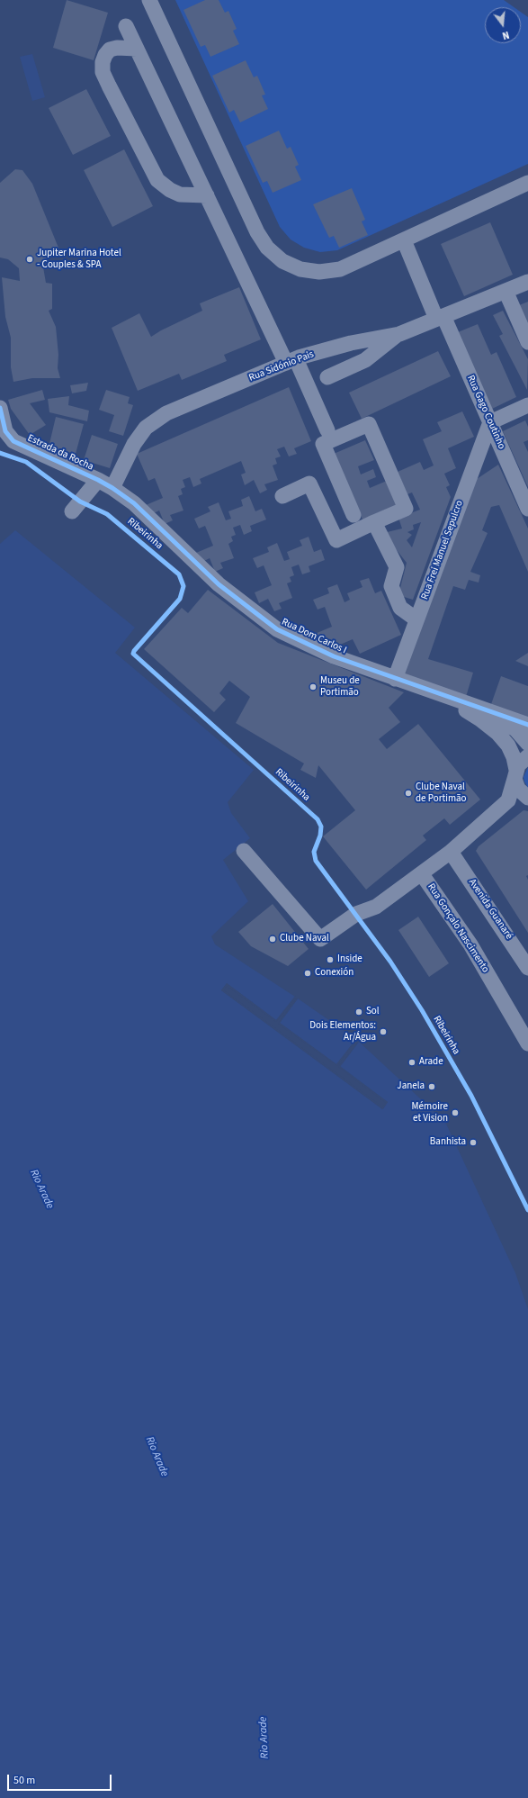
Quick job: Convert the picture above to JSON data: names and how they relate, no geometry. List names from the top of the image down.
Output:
{
  "streets": {
    "street": [
      "Rua Sidónio Pais",
      "Rua Gago Coutinho",
      "Estrada da Rocha",
      "Rua Frei Manuel Sepulcro",
      "Rua Dom Carlos I",
      "Avenida Guanaré",
      "Rua Gonçalo Nascimento"
    ],
    "cycle path": ["Ribeirinha"]
  },
  "crossings": [
    ["Rua Sidónio Pais", "Rua Gago Coutinho"],
    ["Rua Sidónio Pais", "Estrada da Rocha"],
    ["Rua Sidónio Pais", "Rua Dom Carlos I"],
    ["Rua Gago Coutinho", "Rua Frei Manuel Sepulcro"],
    ["Estrada da Rocha", "Rua Dom Carlos I"],
    ["Rua Frei Manuel Sepulcro", "Rua Dom Carlos I"],
    ["Avenida Guanaré", "Rua Gonçalo Nascimento"]
  ],
  "water": ["Rio Arade"],
  "places": [
    "Jupiter Marina Hotel - Couples & SPA",
    "Museu de Portimão",
    "Clube Naval de Portimão",
    "Clube Naval",
    "Inside",
    "Conexión",
    "Sol",
    "Dois Elementos: Ar/Água",
    "Arade",
    "Janela",
    "Mémoire et Vision",
    "Banhista"
  ],
  "scale_bar": "50 m",
  "north": "bottom"
}
